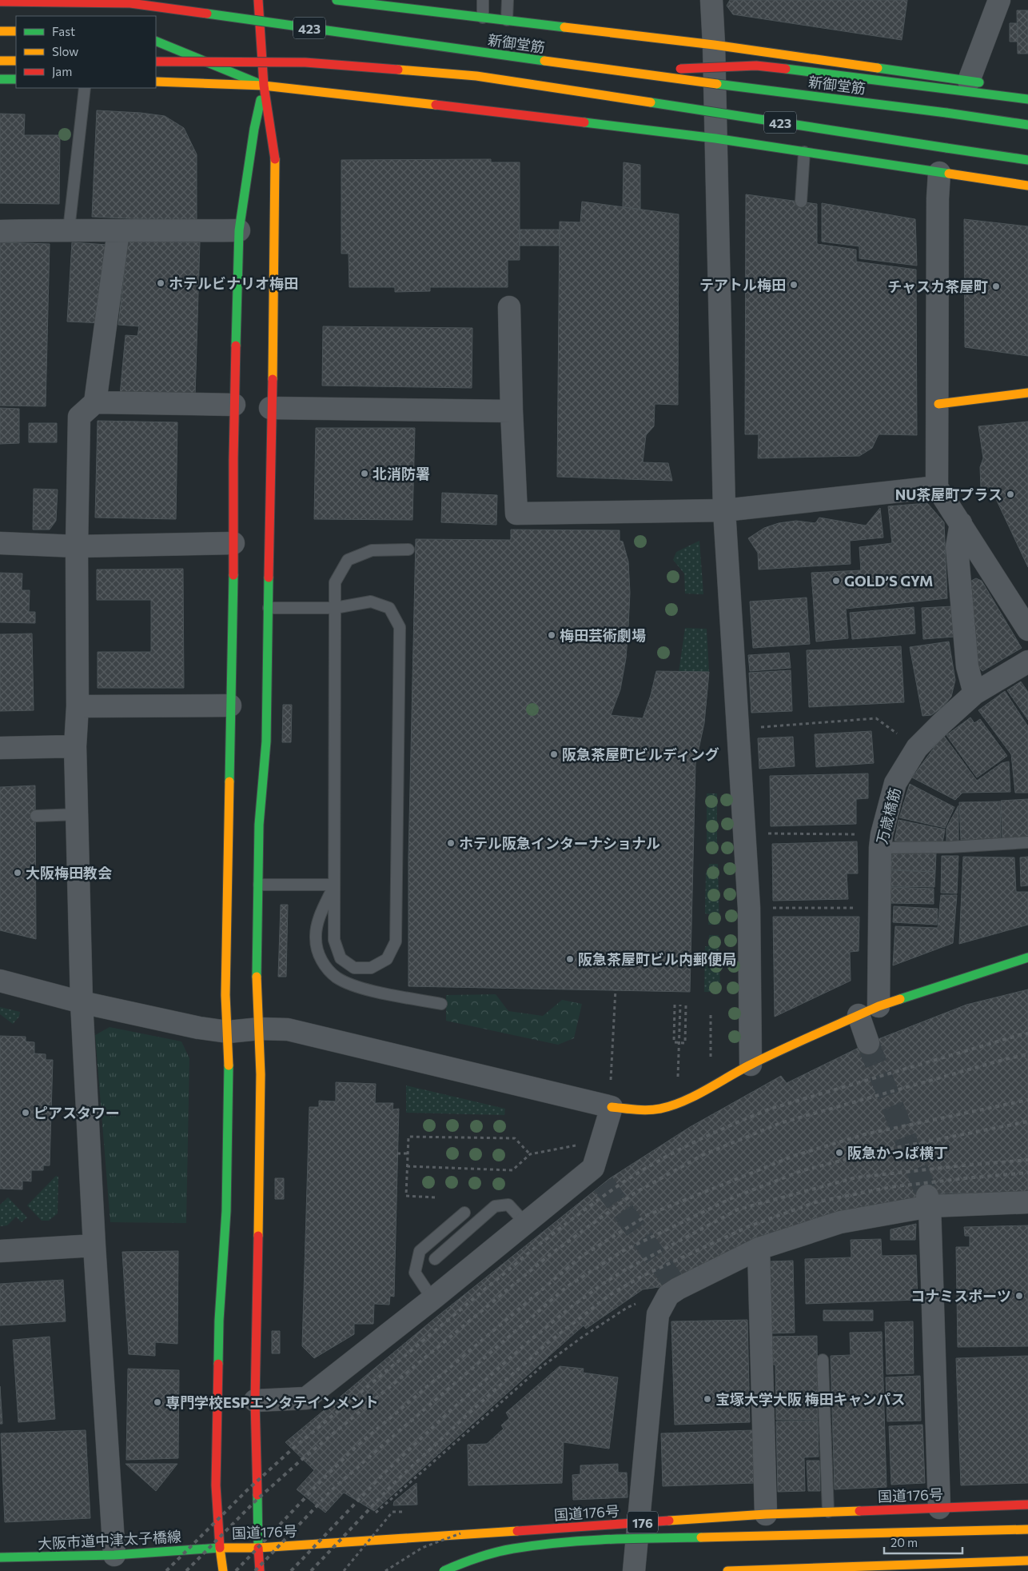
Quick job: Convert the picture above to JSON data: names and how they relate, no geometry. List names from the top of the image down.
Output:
{
  "streets": {
    "main road": [
      "423",
      "新御堂筋",
      "国道176号",
      "176",
      "大阪市道中津太子橋線"
    ],
    "street": ["万歳橋筋"]
  },
  "crossings": [
    ["国道176号", "大阪市道中津太子橋線"]
  ],
  "places": [
    "ホテルビナリオ梅田",
    "テアトル梅田",
    "チャスカ茶屋町",
    "北消防署",
    "NU茶屋町プラス",
    "GOLD’S GYM",
    "梅田芸術劇場",
    "阪急茶屋町ビルディング",
    "ホテル阪急インターナショナル",
    "大阪梅田教会",
    "阪急茶屋町ビル内郵便局",
    "ピアスタワー",
    "阪急かっぱ横丁",
    "コナミスポーツ",
    "宝塚大学大阪 梅田キャンパス",
    "専門学校ESPエンタテインメント"
  ],
  "legend": ["Fast", "Slow", "Jam"],
  "scale_bar": "20 m"
}
